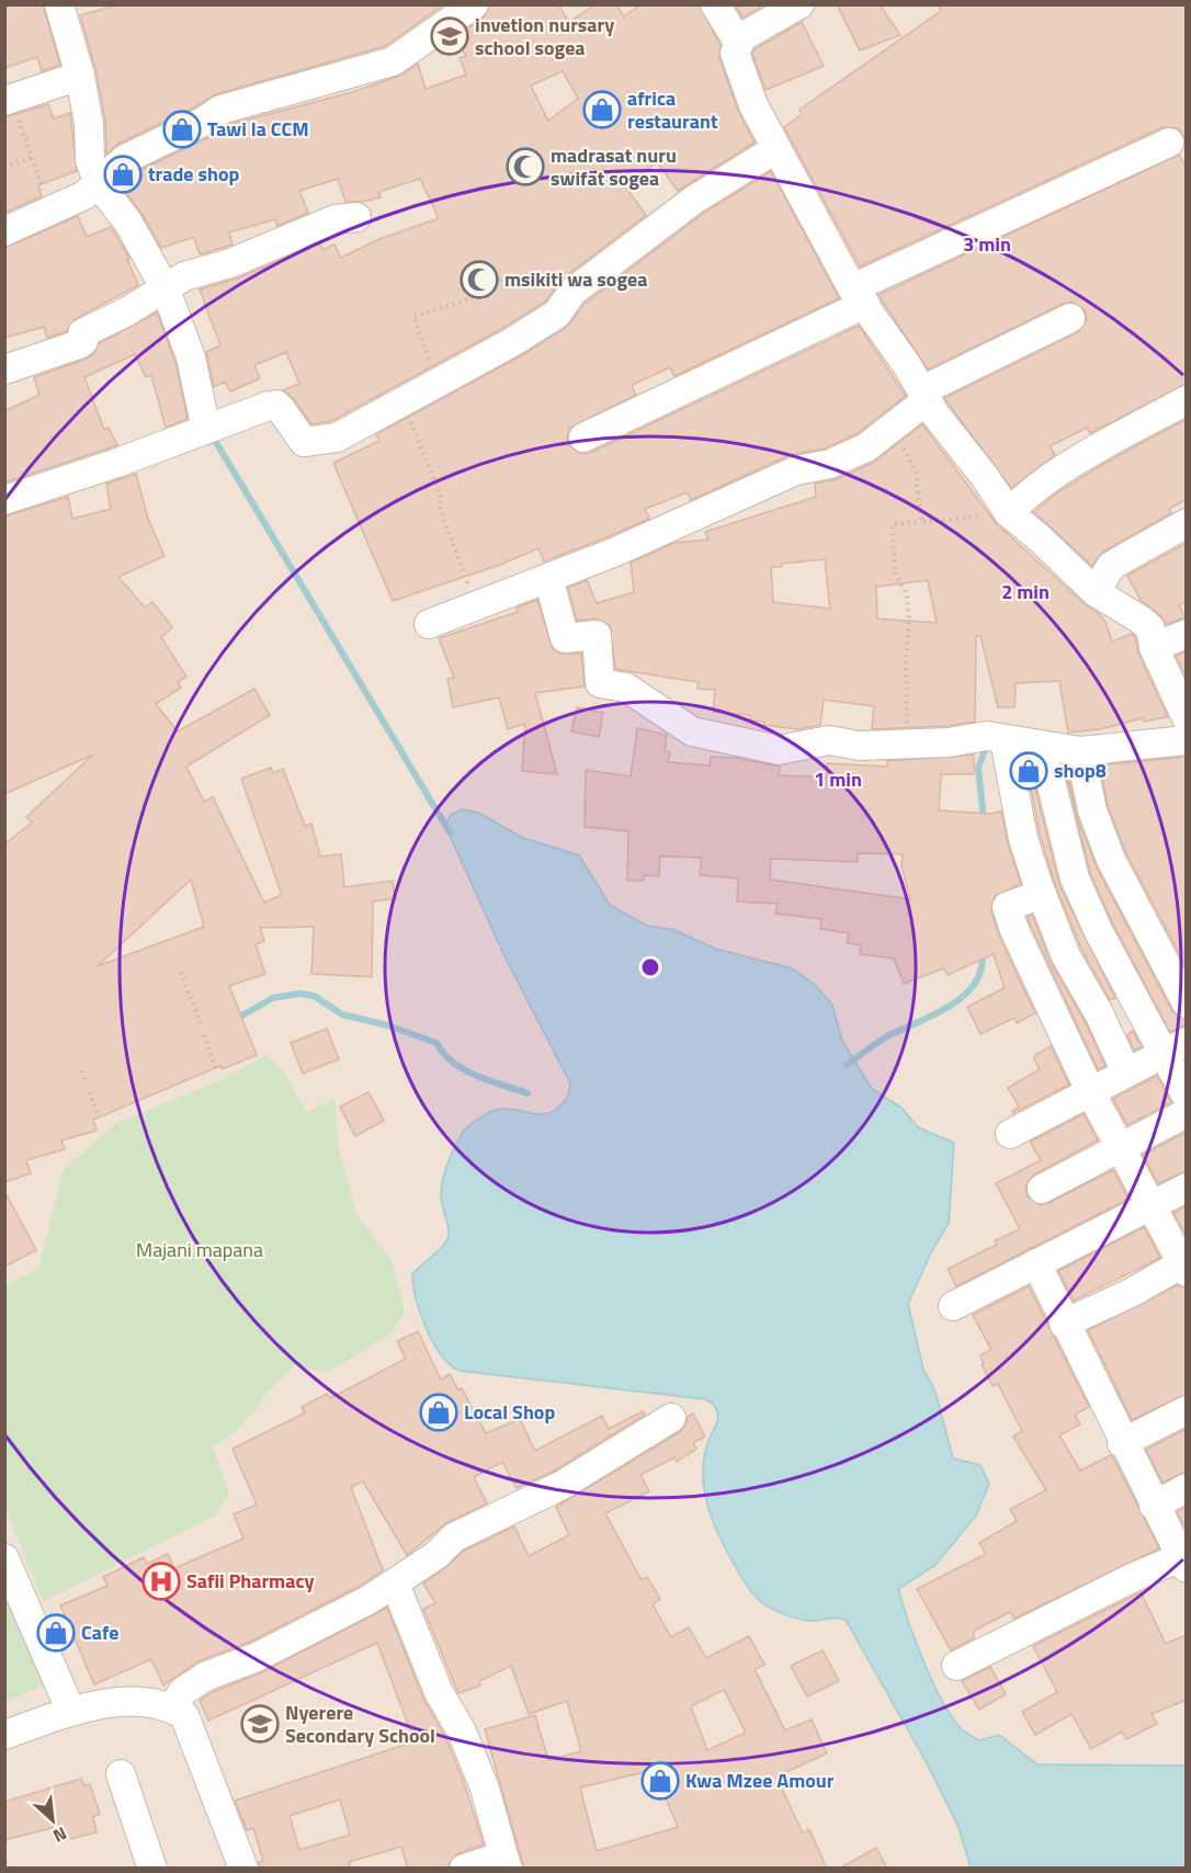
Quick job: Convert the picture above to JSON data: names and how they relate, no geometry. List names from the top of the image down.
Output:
{
  "parks": ["Majani mapana"],
  "places": {
    "school or university": ["invetion nursary school sogea", "Nyerere Secondary School"],
    "shop": [
      "africa restaurant",
      "Tawi la CCM",
      "trade shop",
      "shop8",
      "Local Shop",
      "Cafe",
      "Kwa Mzee Amour"
    ],
    "mosque": ["madrasat nuru swifat sogea", "msikiti wa sogea"],
    "hospital": ["Safii Pharmacy"]
  },
  "north": "bottom right",
  "rings": ["3 min", "2 min", "1 min"]
}
